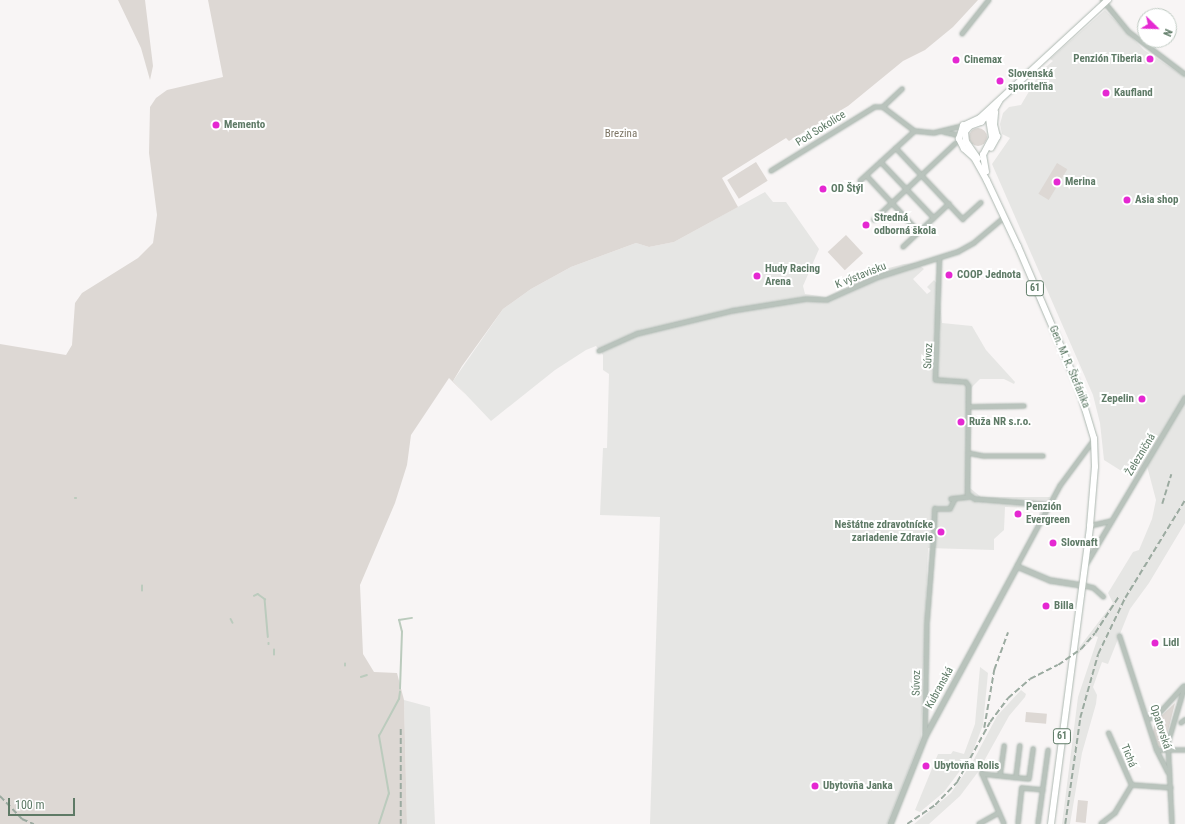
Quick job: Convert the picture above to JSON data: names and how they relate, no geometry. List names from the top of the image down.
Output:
{
  "streets": {
    "main road": ["61", "Gen. M. R. Štefánika"],
    "street": [
      "Pod Sokolice",
      "K výstavisku",
      "Súvoz",
      "Železničná",
      "Kubranská",
      "Opatovská",
      "Tichá"
    ]
  },
  "crossings": [
    ["K výstavisku", "61"],
    ["K výstavisku", "Súvoz"],
    ["K výstavisku", "Gen. M. R. Štefánika"],
    ["61", "Gen. M. R. Štefánika"],
    ["61", "Železničná"],
    ["Súvoz", "Kubranská"],
    ["Gen. M. R. Štefánika", "Kubranská"]
  ],
  "parks": ["Brezina"],
  "places": [
    "Penzión Tiberia",
    "Cinemax",
    "Slovenská sporiteľňa",
    "Kaufland",
    "Memento",
    "Merina",
    "OD Štýl",
    "Asia shop",
    "Stredná odborná škola",
    "COOP Jednota",
    "Hudy Racing Arena",
    "Zepelin",
    "Ruža NR s.r.o.",
    "Penzión Evergreen",
    "Neštátne zdravotnícke zariadenie Zdravie",
    "Slovnaft",
    "Billa",
    "Lidl",
    "Ubytovňa Rolis",
    "Ubytovňa Janka"
  ],
  "scale_bar": "100 m",
  "north": "bottom right"
}
